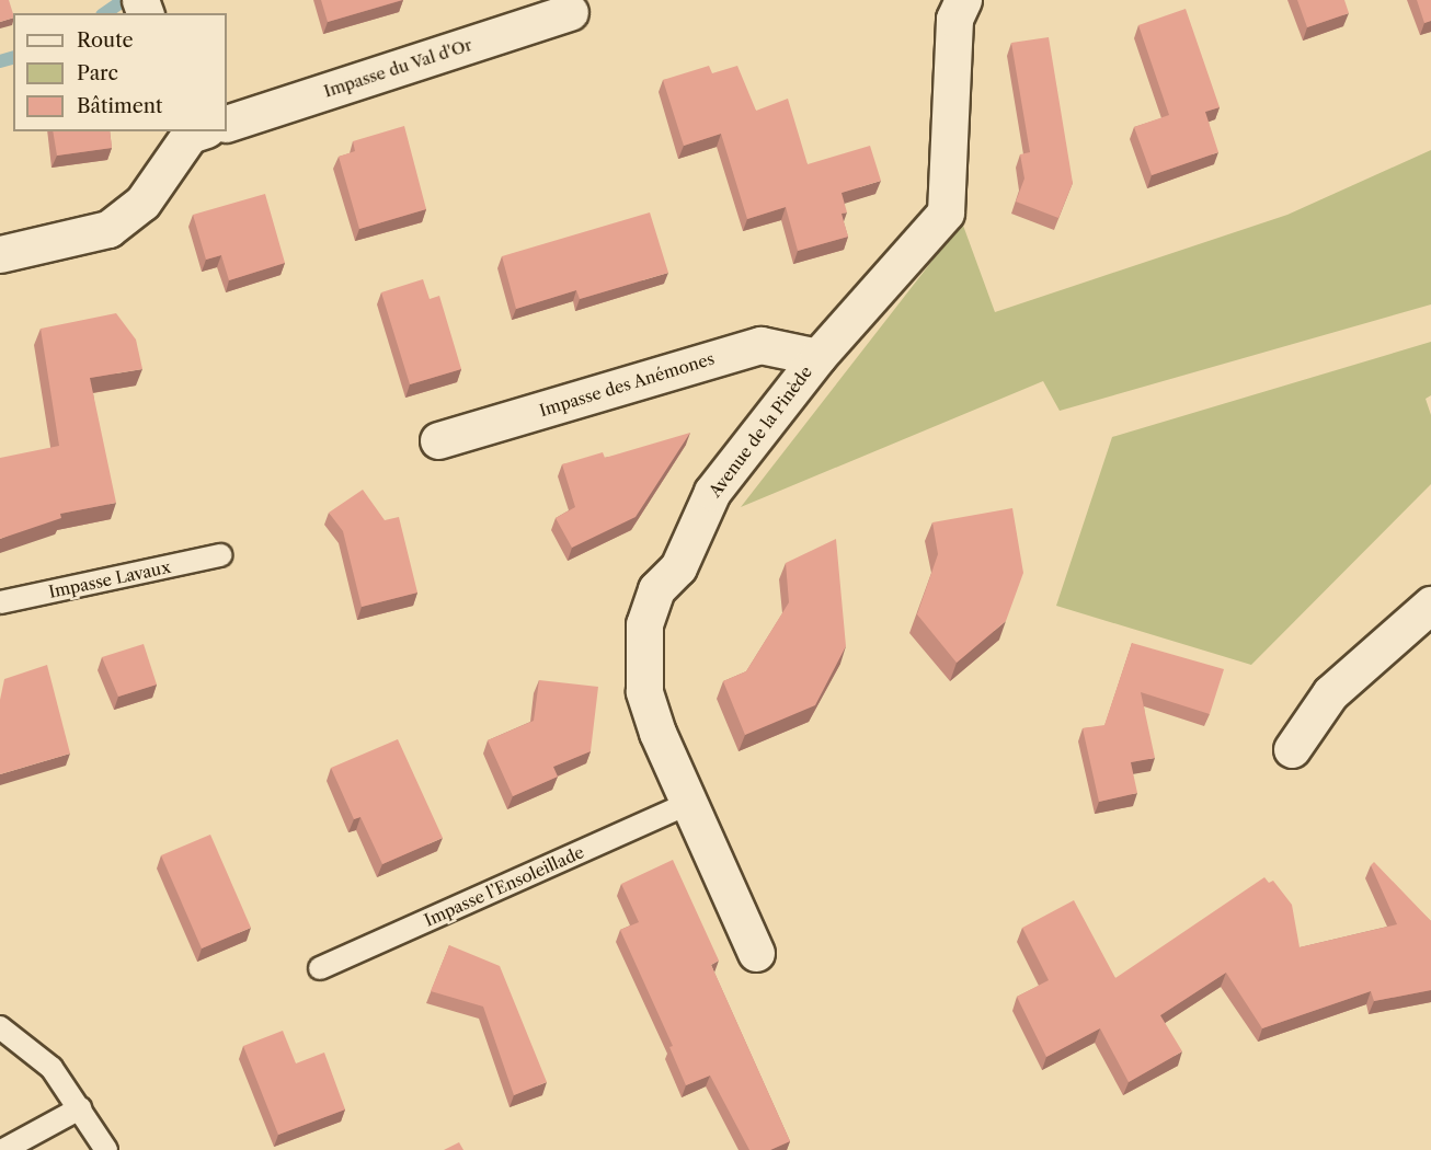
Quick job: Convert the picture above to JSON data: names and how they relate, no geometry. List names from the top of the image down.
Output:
{
  "streets": {
    "street": ["Impasse du Val d'Or", "Impasse des Anémones", "Avenue de la Pinède"],
    "lane": ["Impasse Lavaux", "Impasse l’Ensoleillade"]
  },
  "crossings": [
    ["Impasse des Anémones", "Avenue de la Pinède"],
    ["Avenue de la Pinède", "Impasse l’Ensoleillade"]
  ],
  "legend": ["Route", "Parc", "Bâtiment"]
}
